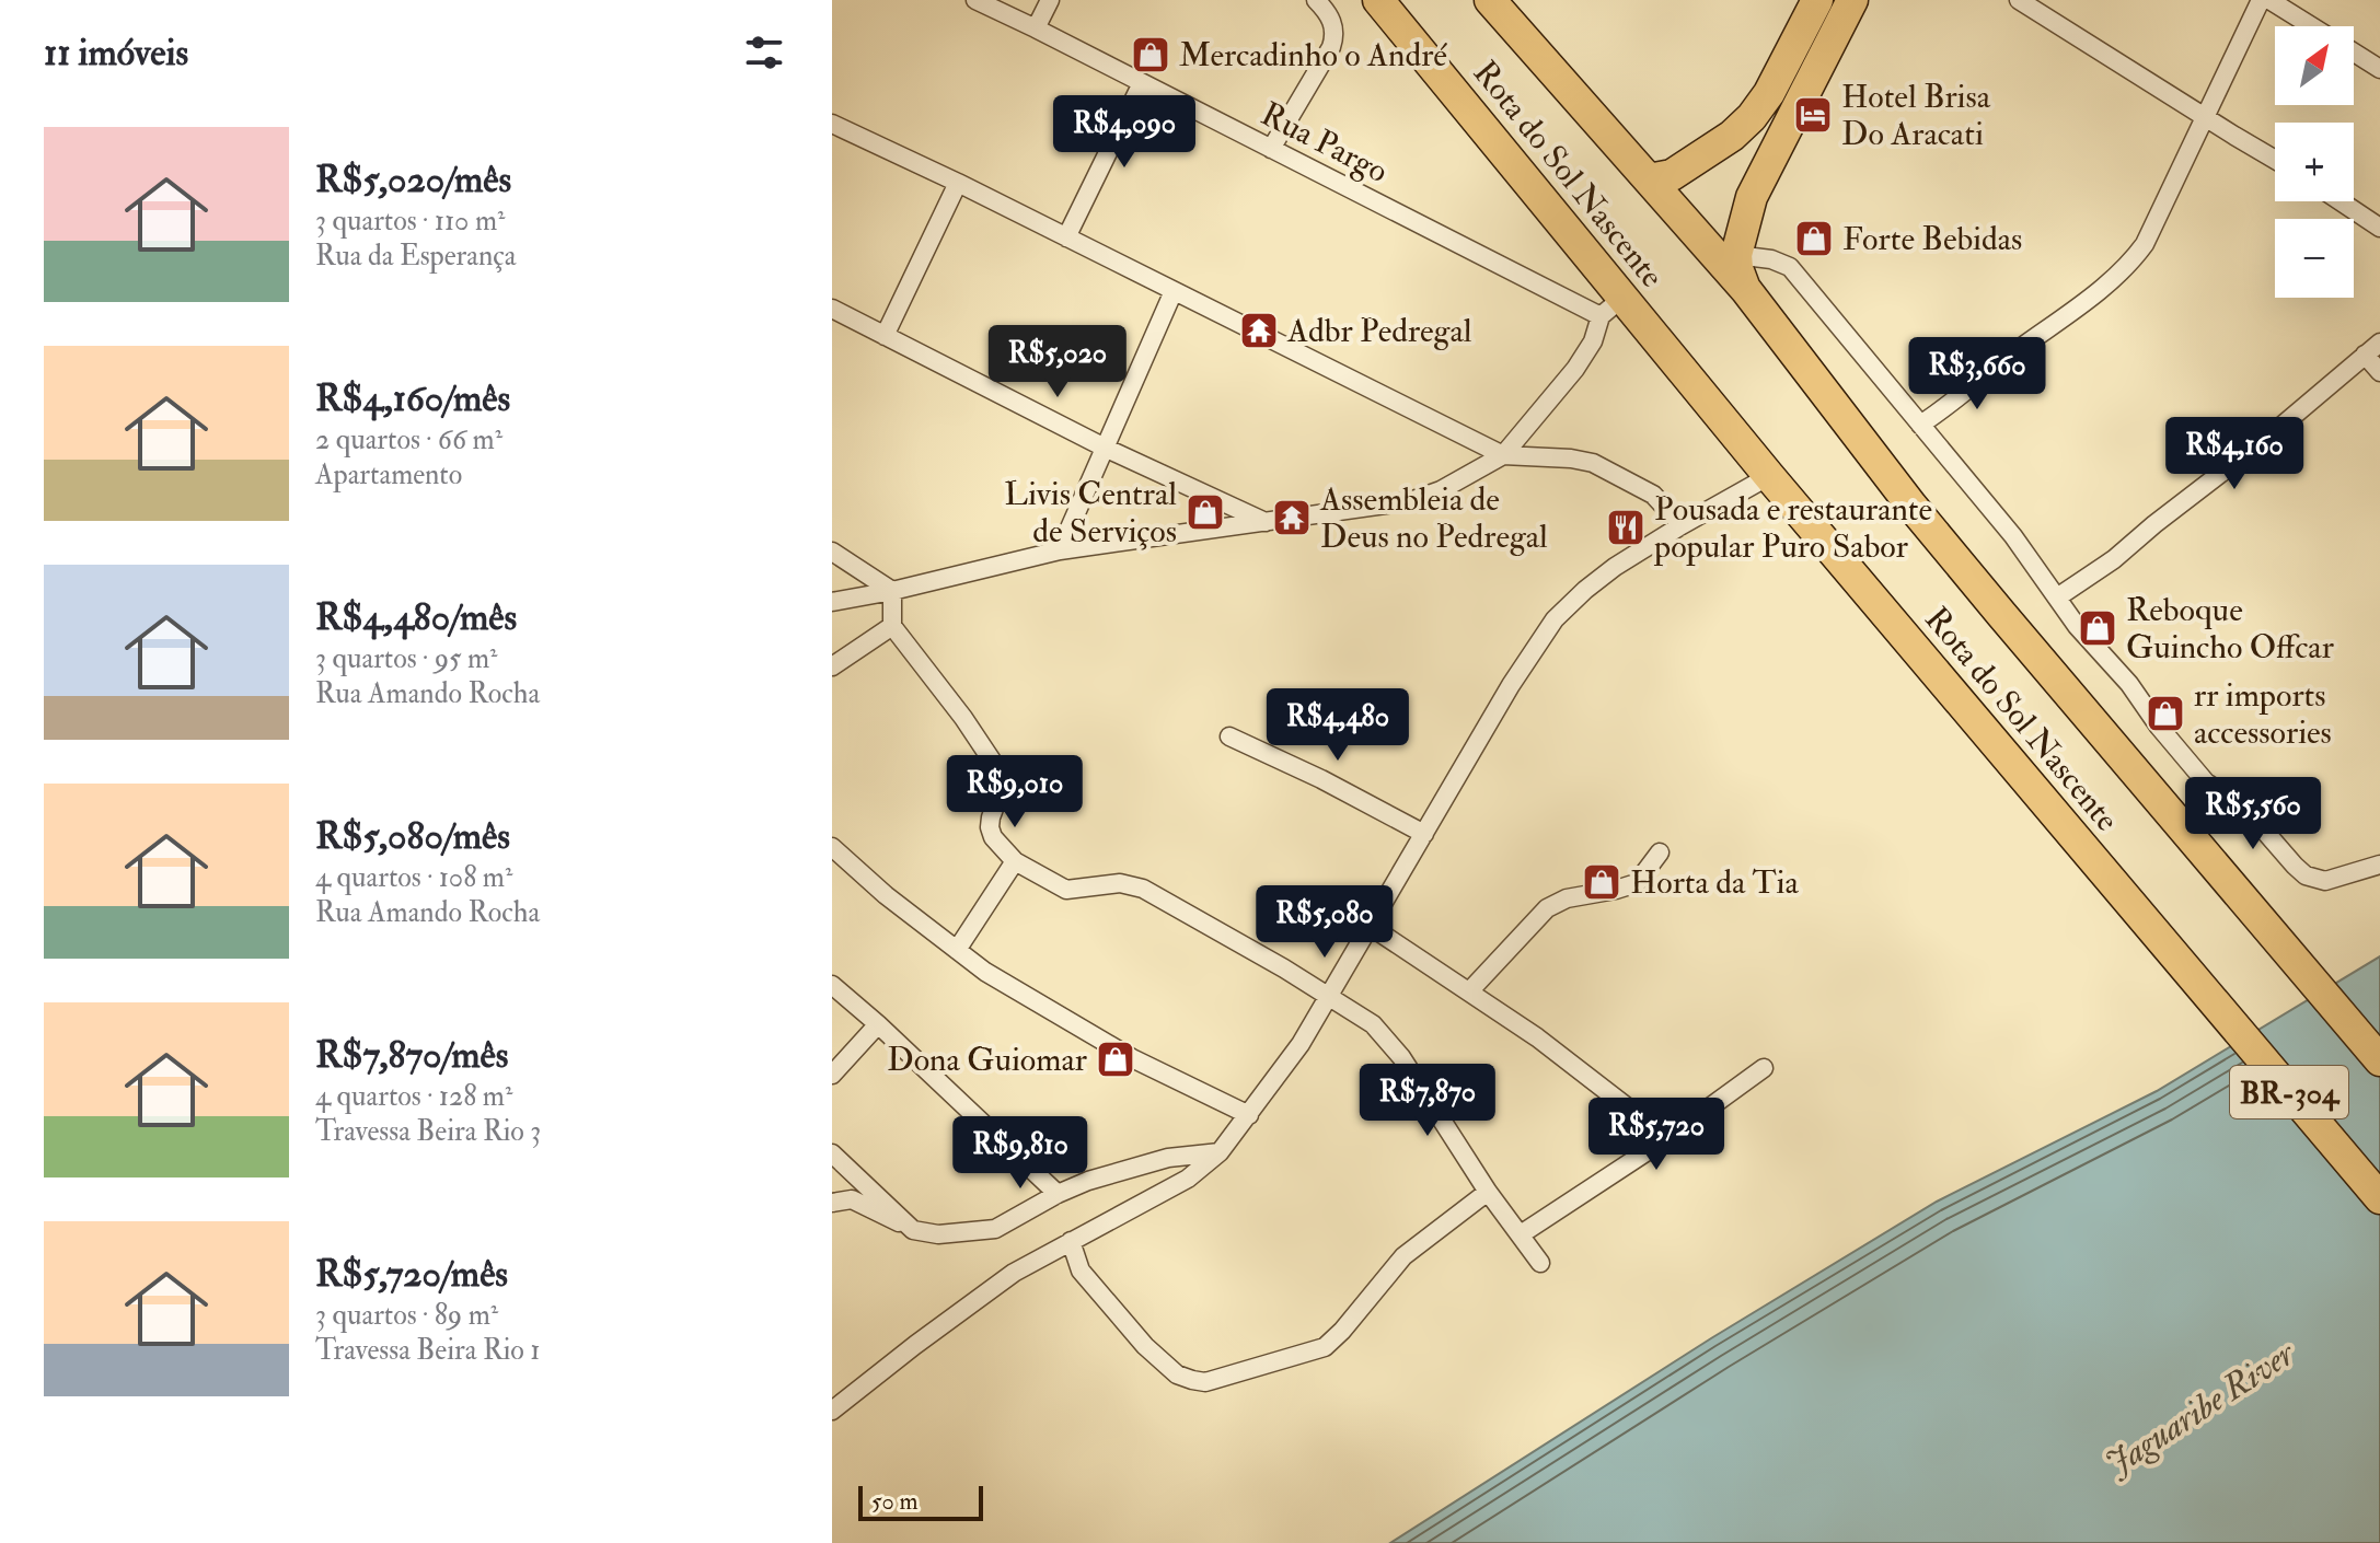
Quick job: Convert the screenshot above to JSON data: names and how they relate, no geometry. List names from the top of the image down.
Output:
{
  "streets": {
    "highway": ["Rota do Sol Nascente", "BR-304"],
    "street": ["Rua Pargo"]
  },
  "crossings": [
    ["Rua Pargo", "Rota do Sol Nascente"]
  ],
  "water": ["Jaguaribe River"],
  "places": {
    "shop": [
      "Mercadinho o André",
      "Forte Bebidas",
      "Livis Central de Serviços",
      "Reboque Guincho Offcar",
      "rr imports accessories",
      "Horta da Tia",
      "Dona Guiomar"
    ],
    "hotel": ["Hotel Brisa Do Aracati"],
    "temple": ["Adbr Pedregal", "Assembleia de Deus no Pedregal"],
    "restaurant": ["Pousada e restaurante popular Puro Sabor"]
  },
  "scale_bar": "50 m",
  "north": "top right",
  "page": {
    "heading": "11 imóveis",
    "map_buttons": ["+", "−"],
    "price": [
      "R$4,090",
      "R$5,020",
      "R$3,660",
      "R$4,160",
      "R$4,480",
      "R$9,010",
      "R$5,560",
      "R$5,080",
      "R$7,870",
      "R$5,720",
      "R$9,810"
    ],
    "list": [
      {
        "name": "R$5,020/mês",
        "note": "3 quartos · 110 m² · Rua da Esperança"
      },
      {
        "name": "R$4,160/mês",
        "note": "2 quartos · 66 m² · Apartamento"
      },
      {
        "name": "R$4,480/mês",
        "note": "3 quartos · 95 m² · Rua Amando Rocha"
      },
      {
        "name": "R$5,080/mês",
        "note": "4 quartos · 108 m² · Rua Amando Rocha"
      },
      {
        "name": "R$7,870/mês",
        "note": "4 quartos · 128 m² · Travessa Beira Rio 3"
      },
      {
        "name": "R$5,720/mês",
        "note": "3 quartos · 89 m² · Travessa Beira Rio 1"
      }
    ],
    "scale": "50 m"
  }
}
